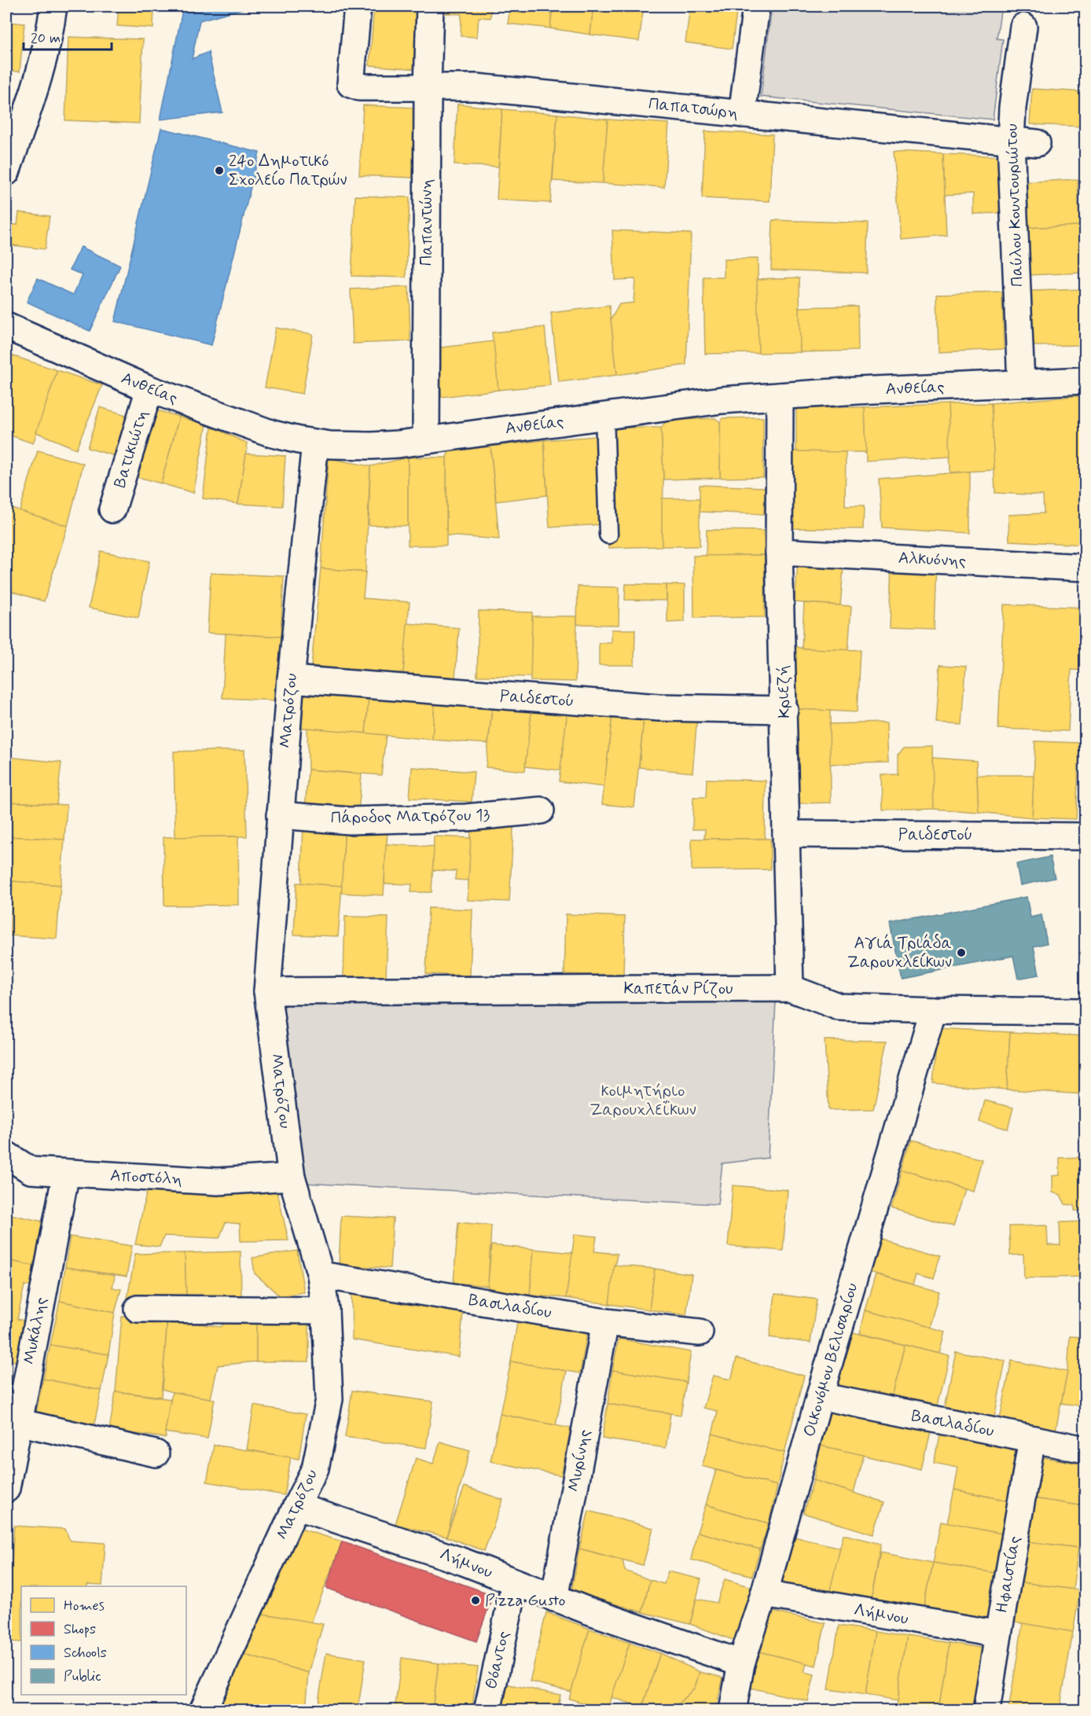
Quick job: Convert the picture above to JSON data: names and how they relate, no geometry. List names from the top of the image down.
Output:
{
  "streets": {
    "street": [
      "Παπατσώρη",
      "Παύλου Κουντουριώτου",
      "Παπαντώνη",
      "Ανθείας",
      "Βατικιώτη",
      "Αλκυόνης",
      "Κριεζή",
      "Ραιδεστού",
      "Ματρόζου",
      "Πάροδος Ματρόζου 13",
      "Καπετάν Ρίζου",
      "Αποστόλη",
      "Βασιλαδίου",
      "Μυκάλης",
      "Οικονόμου Βελισαρίου",
      "Μυρίνης",
      "Λήμνου",
      "Ηφαιστίας",
      "Θόαντος"
    ]
  },
  "crossings": [
    ["Παπατσώρη", "Παύλου Κουντουριώτου"],
    ["Παπατσώρη", "Παπαντώνη"],
    ["Παύλου Κουντουριώτου", "Ανθείας"],
    ["Παπαντώνη", "Ανθείας"],
    ["Ανθείας", "Βατικιώτη"],
    ["Ανθείας", "Κριεζή"],
    ["Ανθείας", "Ματρόζου"],
    ["Αλκυόνης", "Κριεζή"],
    ["Κριεζή", "Ραιδεστού"],
    ["Κριεζή", "Καπετάν Ρίζου"],
    ["Ραιδεστού", "Ματρόζου"],
    ["Ματρόζου", "Πάροδος Ματρόζου 13"],
    ["Ματρόζου", "Καπετάν Ρίζου"],
    ["Ματρόζου", "Αποστόλη"],
    ["Ματρόζου", "Βασιλαδίου"],
    ["Ματρόζου", "Λήμνου"],
    ["Καπετάν Ρίζου", "Οικονόμου Βελισαρίου"],
    ["Αποστόλη", "Μυκάλης"],
    ["Βασιλαδίου", "Οικονόμου Βελισαρίου"],
    ["Βασιλαδίου", "Μυρίνης"],
    ["Βασιλαδίου", "Ηφαιστίας"],
    ["Οικονόμου Βελισαρίου", "Λήμνου"],
    ["Μυρίνης", "Λήμνου"],
    ["Λήμνου", "Ηφαιστίας"],
    ["Λήμνου", "Θόαντος"]
  ],
  "parks": ["κοιμητήριο Ζαρουχλεΐκων"],
  "places": ["24ο Δημοτικό Σχολείο Πατρών", "Αγιά Τριάδα Ζαρουχλείκων", "Pizza Gusto"],
  "legend": [
    "Homes",
    "Shops",
    "Schools",
    "Public"
  ],
  "scale_bar": "20 m"
}
